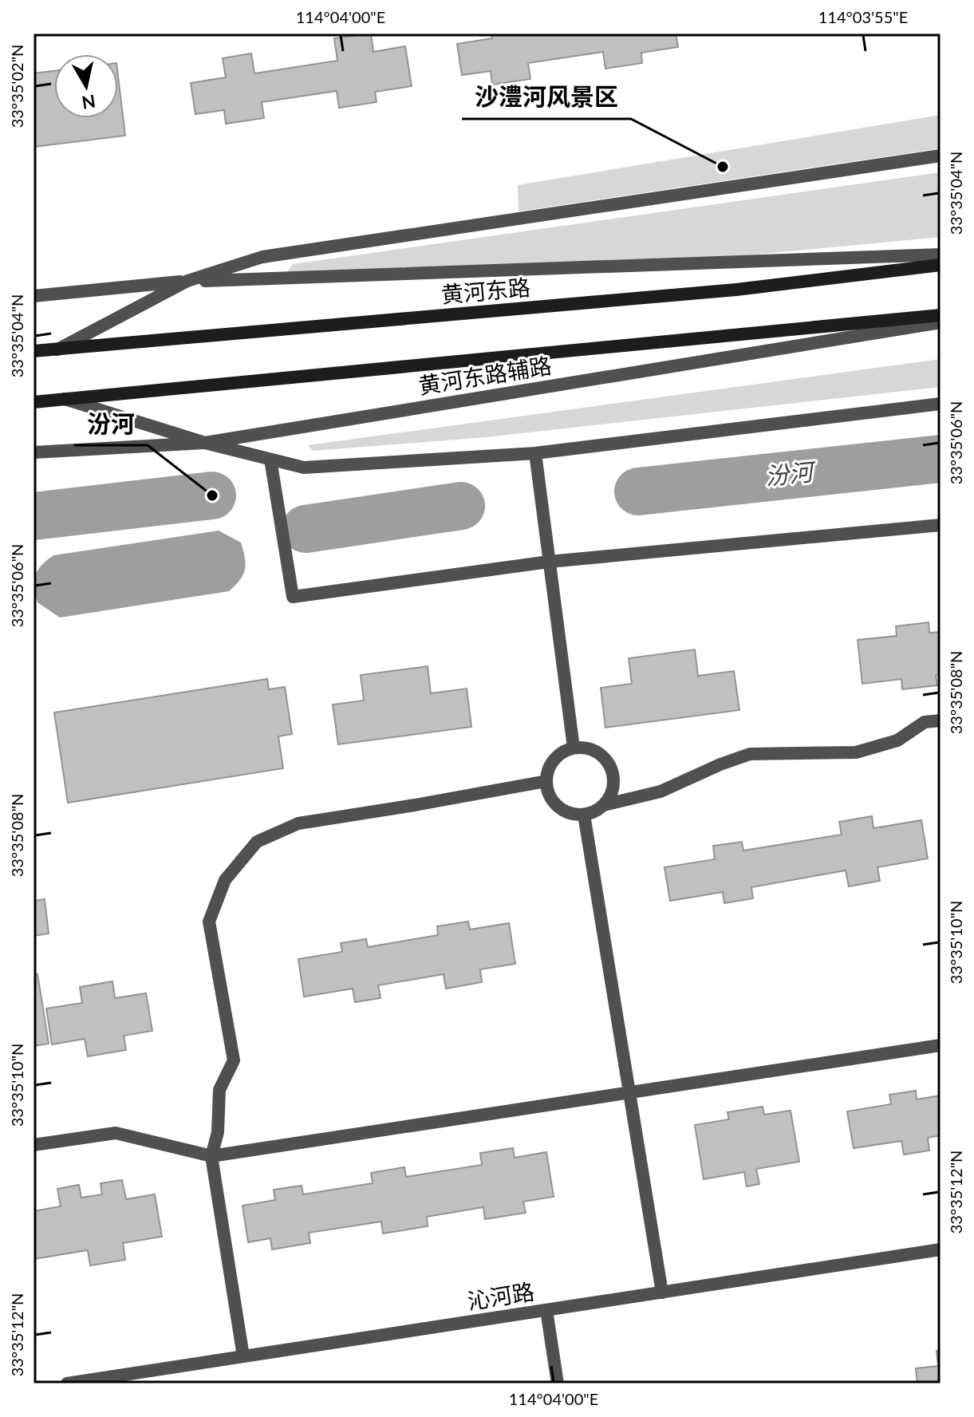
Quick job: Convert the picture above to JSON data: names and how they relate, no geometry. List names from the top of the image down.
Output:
{
  "streets": {
    "main road": ["黄河东路"],
    "street": ["黄河东路辅路", "沁河路"]
  },
  "water": ["汾河"],
  "places": ["沙澧河风景区", "汾河"],
  "north": "bottom",
  "coordinates": [
    "114°04'00\"E",
    "114°03'55\"E",
    "33°35'02\"N",
    "33°35'04\"N",
    "33°35'06\"N",
    "33°35'08\"N",
    "33°35'10\"N",
    "33°35'12\"N"
  ]
}
